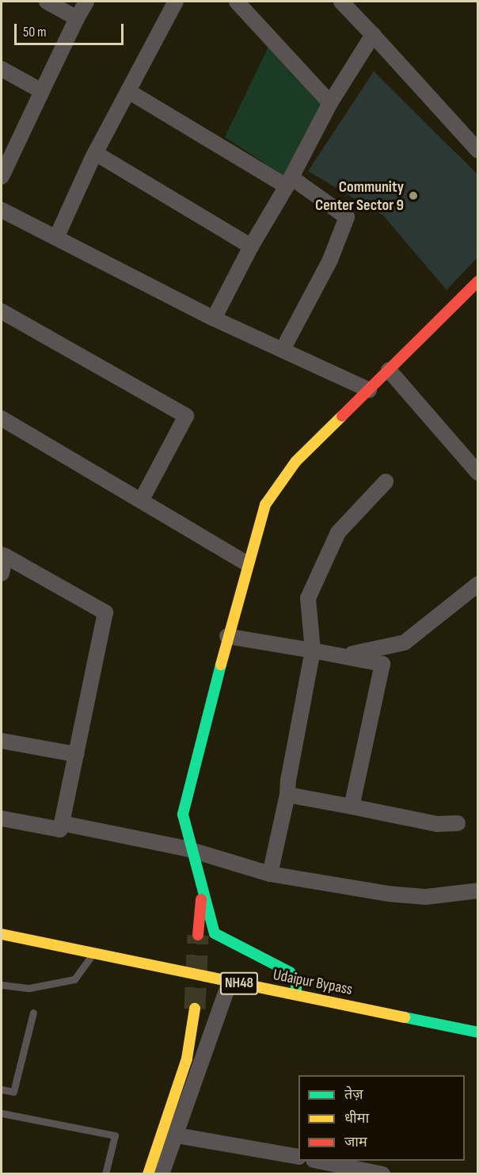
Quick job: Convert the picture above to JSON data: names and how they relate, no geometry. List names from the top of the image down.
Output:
{
  "streets": {
    "main road": ["Udaipur Bypass", "NH48"]
  },
  "places": ["Community Center Sector 9"],
  "legend": ["तेज़", "धीमा", "जाम"],
  "scale_bar": "50 m"
}
